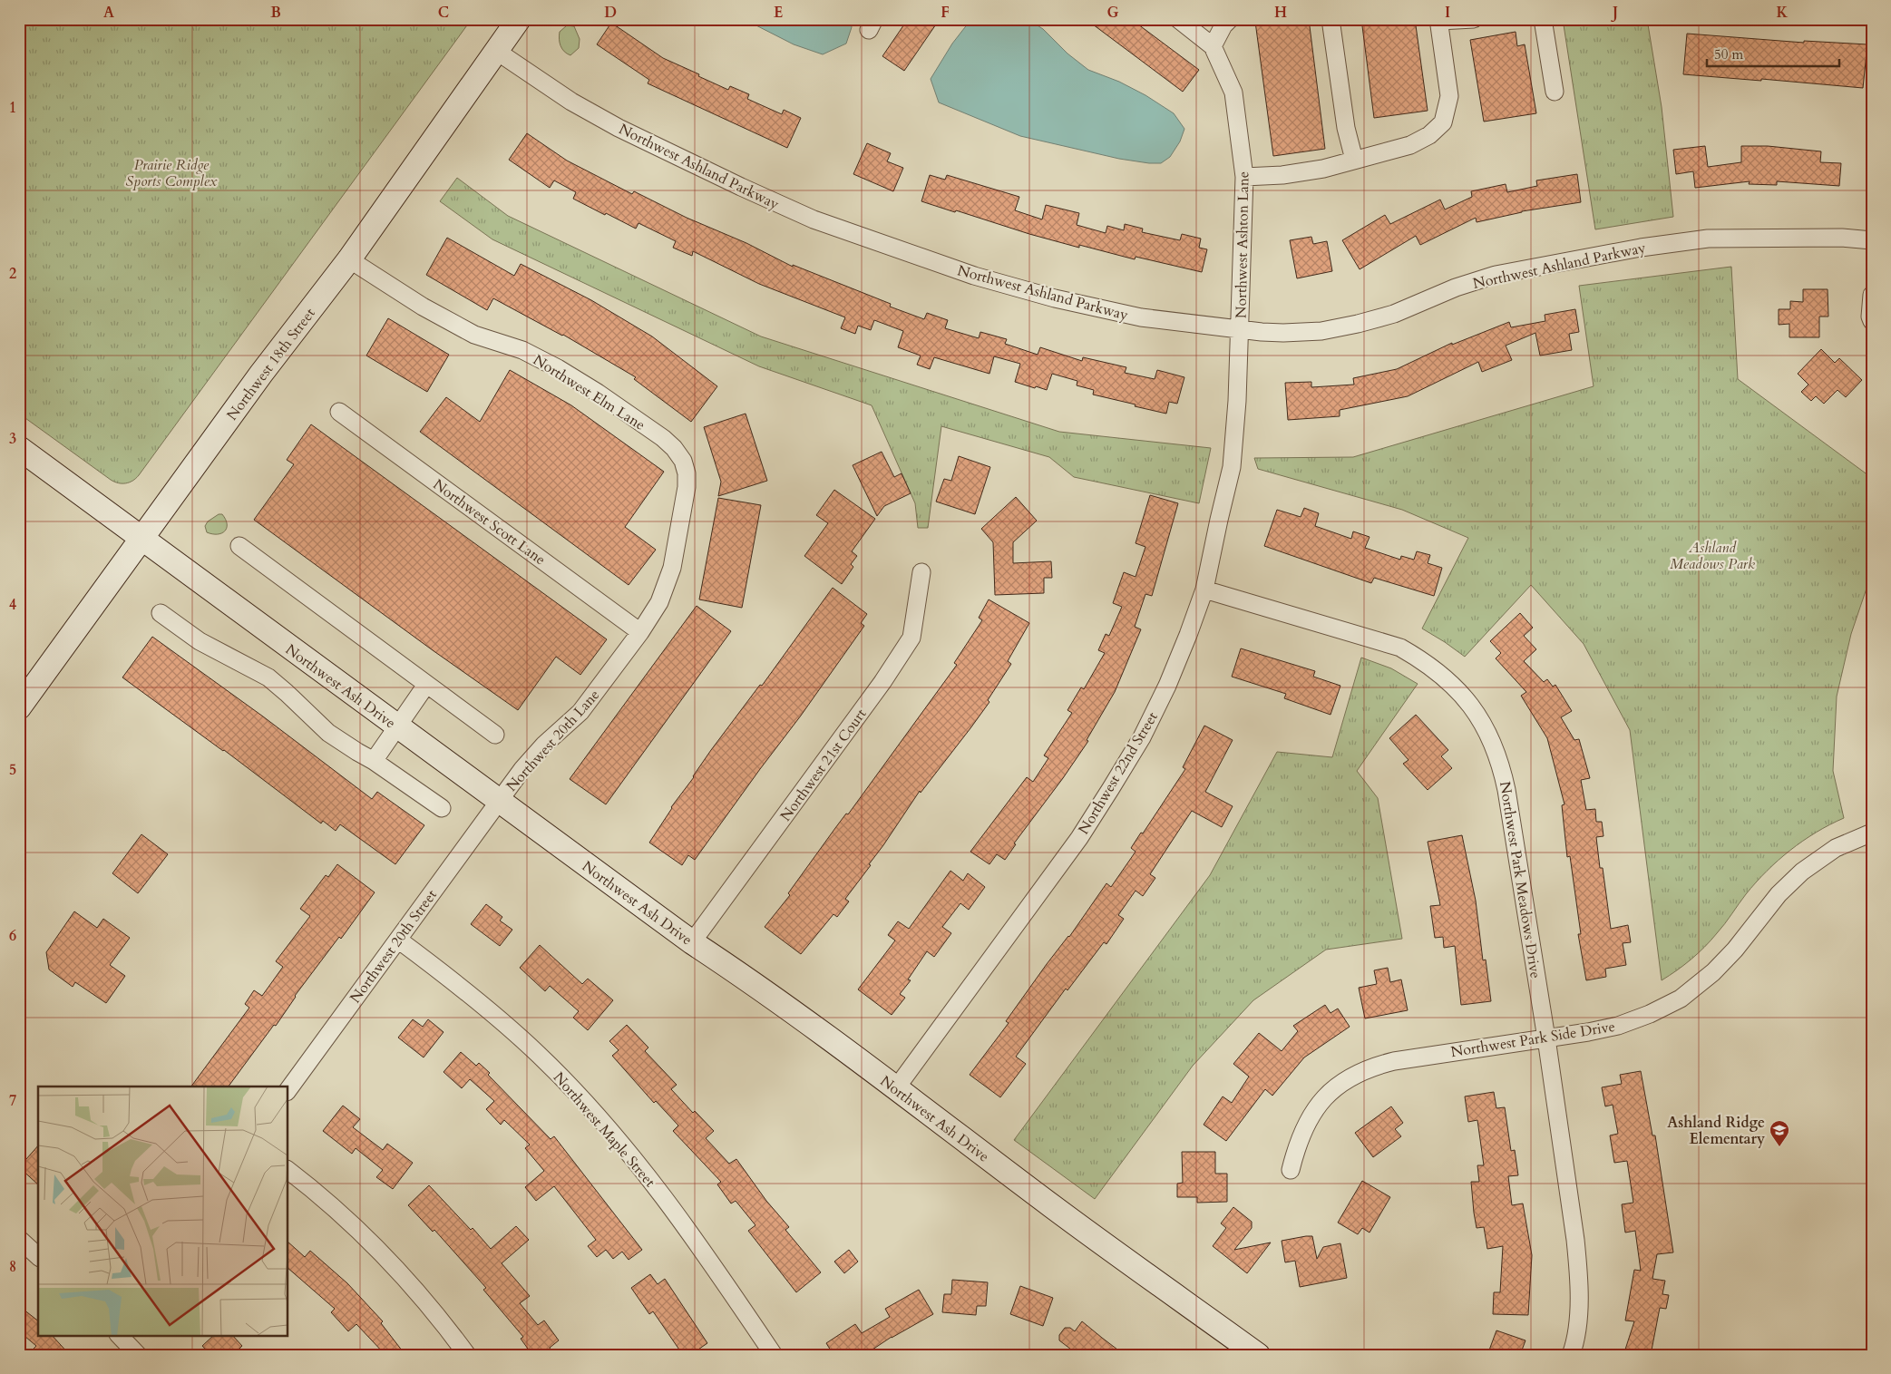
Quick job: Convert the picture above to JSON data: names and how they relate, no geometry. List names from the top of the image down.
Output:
{
  "streets": {
    "street": [
      "Northwest Ashland Parkway",
      "Northwest Ashton Lane",
      "Northwest 18th Street",
      "Northwest Elm Lane",
      "Northwest Scott Lane",
      "Northwest Ash Drive",
      "Northwest 20th Lane",
      "Northwest 21st Court",
      "Northwest 22nd Street",
      "Northwest Park Meadows Drive",
      "Northwest 20th Street",
      "Northwest Park Side Drive",
      "Northwest Maple Street"
    ]
  },
  "crossings": [
    ["Northwest Ashland Parkway", "Northwest Ashton Lane"],
    ["Northwest Ashland Parkway", "Northwest 18th Street"],
    ["Northwest Ashland Parkway", "Northwest 22nd Street"],
    ["Northwest Ashton Lane", "Northwest 22nd Street"],
    ["Northwest 18th Street", "Northwest Elm Lane"],
    ["Northwest 18th Street", "Northwest Ash Drive"],
    ["Northwest Elm Lane", "Northwest 20th Lane"],
    ["Northwest Scott Lane", "Northwest 20th Lane"],
    ["Northwest Ash Drive", "Northwest 20th Lane"],
    ["Northwest Ash Drive", "Northwest 21st Court"],
    ["Northwest Ash Drive", "Northwest 22nd Street"],
    ["Northwest Ash Drive", "Northwest 20th Street"],
    ["Northwest 20th Lane", "Northwest 20th Street"],
    ["Northwest 22nd Street", "Northwest Park Meadows Drive"],
    ["Northwest Park Meadows Drive", "Northwest Park Side Drive"],
    ["Northwest 20th Street", "Northwest Maple Street"]
  ],
  "parks": ["Prairie Ridge Sports Complex", "Ashland Meadows Park"],
  "places": {
    "school or university": ["Ashland Ridge Elementary"]
  },
  "scale_bar": "50 m",
  "grid": {
    "columns": [
      "A",
      "B",
      "C",
      "D",
      "E",
      "F",
      "G",
      "H",
      "I",
      "J",
      "K"
    ],
    "rows": [
      "1",
      "2",
      "3",
      "4",
      "5",
      "6",
      "7",
      "8"
    ]
  }
}
